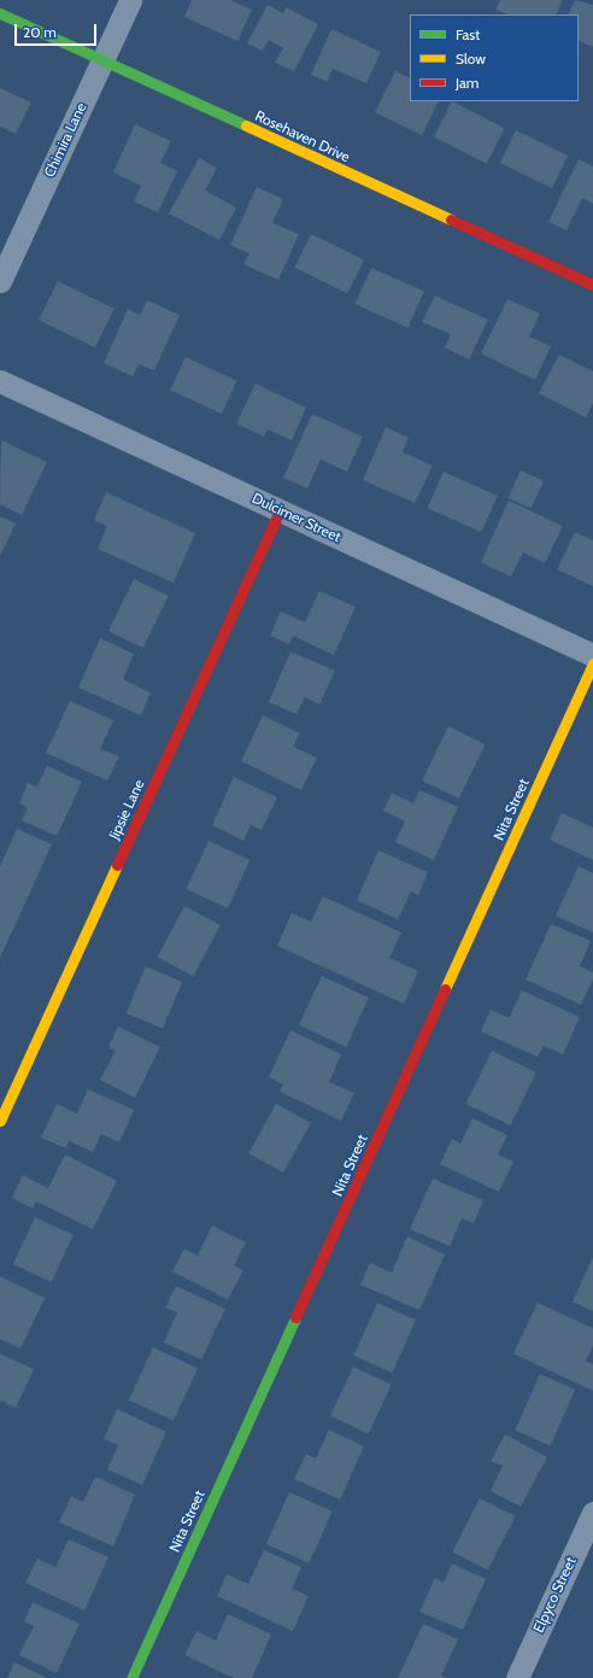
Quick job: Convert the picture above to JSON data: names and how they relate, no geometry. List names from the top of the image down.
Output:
{
  "streets": {
    "street": [
      "Rosehaven Drive",
      "Chimira Lane",
      "Dulcimer Street",
      "Jipsie Lane",
      "Nita Street",
      "Elpyco Street"
    ]
  },
  "crossings": [
    ["Rosehaven Drive", "Chimira Lane"],
    ["Dulcimer Street", "Jipsie Lane"]
  ],
  "legend": ["Fast", "Slow", "Jam"],
  "scale_bar": "20 m"
}
